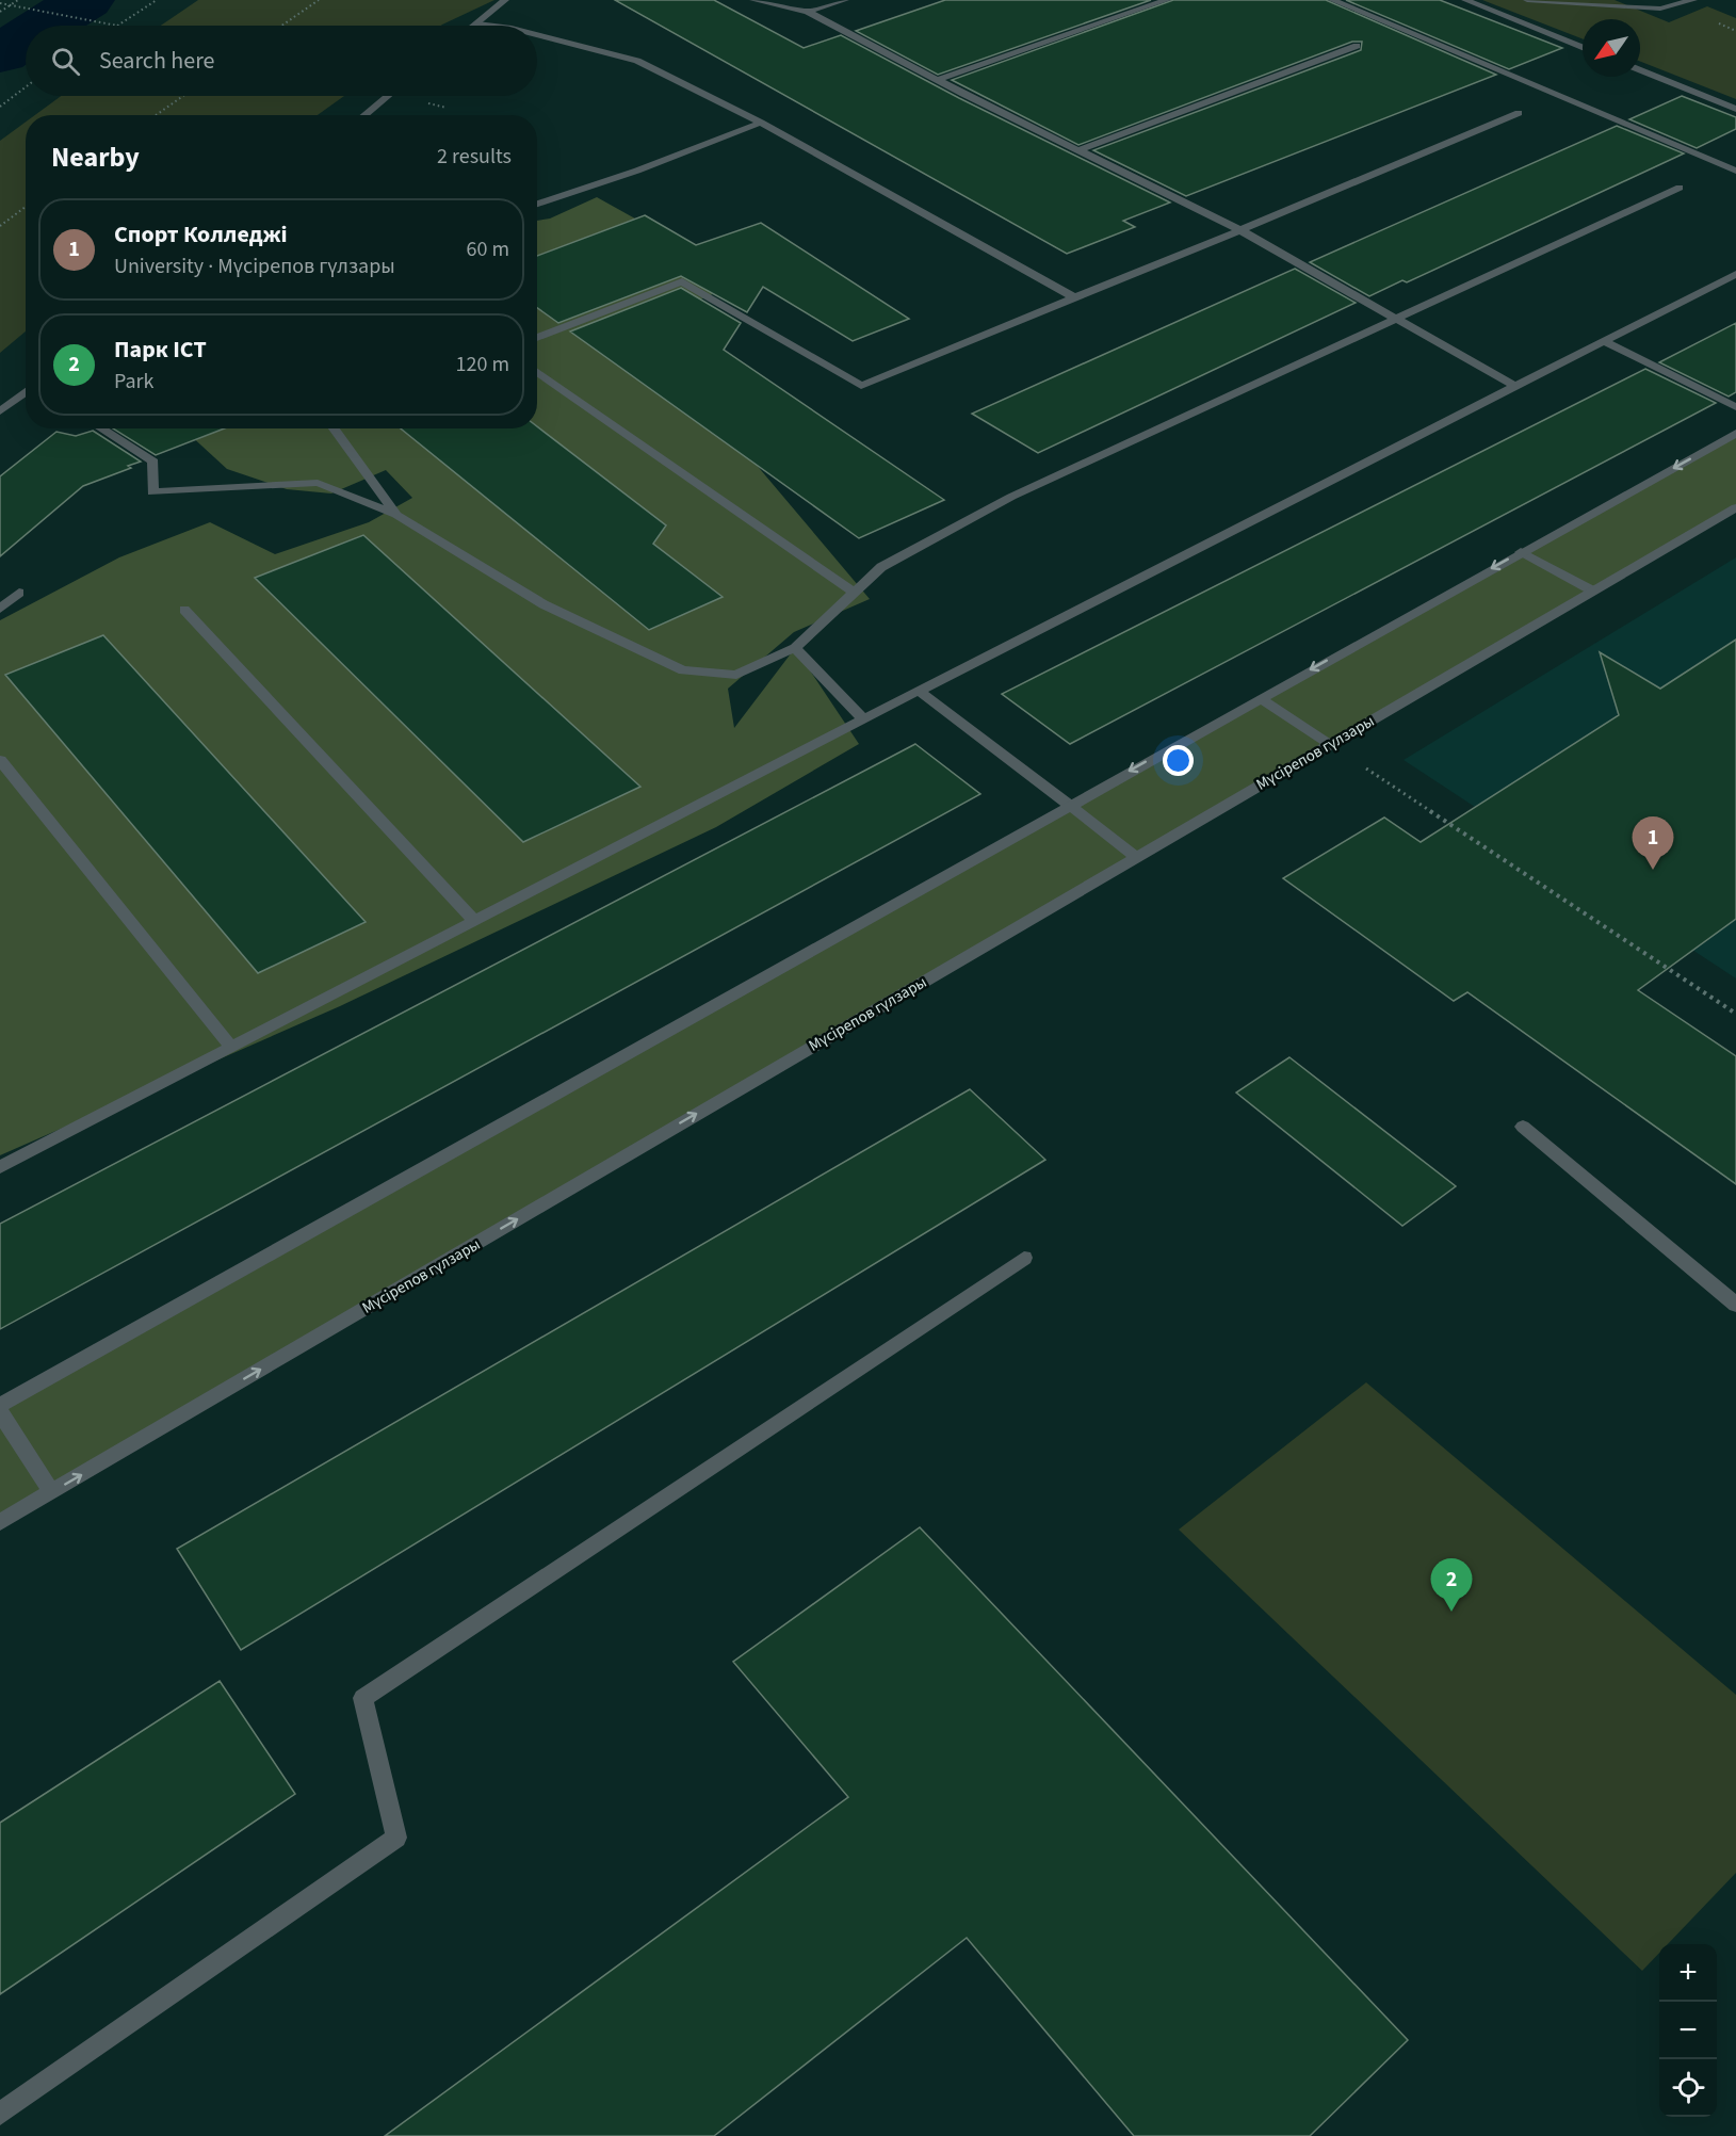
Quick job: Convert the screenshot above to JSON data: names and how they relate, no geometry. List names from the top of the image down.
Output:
{
  "streets": {
    "street": ["Мүсірепов гүлзары"]
  },
  "north": "bottom left",
  "page": {
    "search": "Search here",
    "heading": ["Nearby", "2 results"],
    "list": [
      {
        "mark": "1",
        "name": "Спорт Колледжі",
        "note": "University · Мүсірепов гүлзары",
        "value": "60 m"
      },
      {
        "mark": "2",
        "name": "Парк ICT",
        "note": "Park",
        "value": "120 m"
      }
    ],
    "pins": ["1", "2"],
    "map_buttons": ["+", "−"]
  }
}
